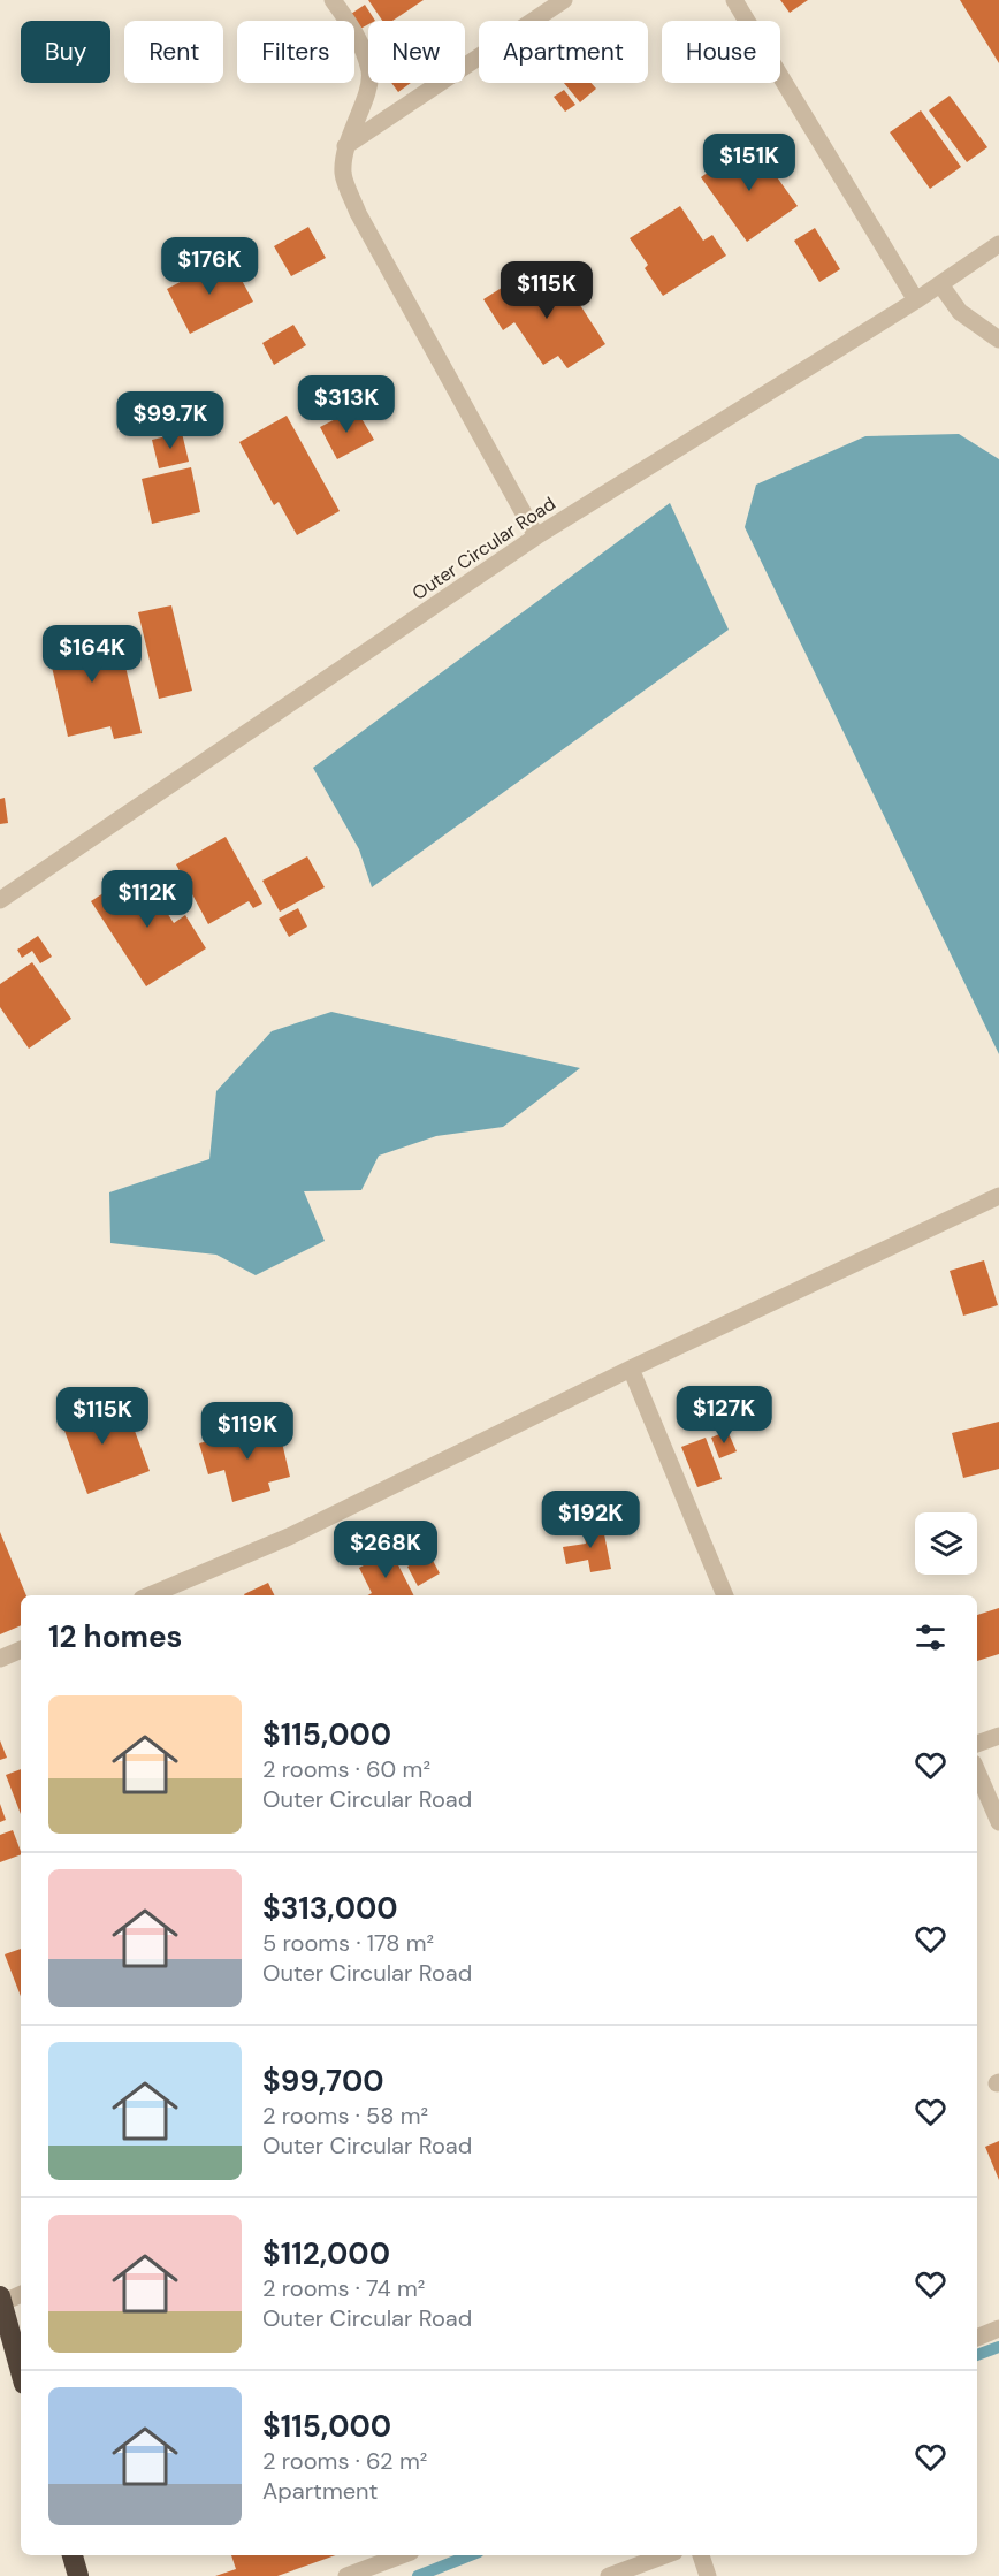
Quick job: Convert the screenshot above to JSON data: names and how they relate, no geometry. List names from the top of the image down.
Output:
{
  "streets": {
    "street": ["Outer Circular Road"]
  },
  "page": {
    "chip": [
      "Buy",
      "Rent",
      "Filters",
      "New",
      "Apartment",
      "House"
    ],
    "price": [
      "$151K",
      "$176K",
      "$115K",
      "$313K",
      "$99.7K",
      "$164K",
      "$112K",
      "$127K",
      "$115K",
      "$119K",
      "$192K",
      "$268K"
    ],
    "heading": "12 homes",
    "list": [
      {
        "name": "$115,000",
        "note": "2 rooms · 60 m² · Outer Circular Road"
      },
      {
        "name": "$313,000",
        "note": "5 rooms · 178 m² · Outer Circular Road"
      },
      {
        "name": "$99,700",
        "note": "2 rooms · 58 m² · Outer Circular Road"
      },
      {
        "name": "$112,000",
        "note": "2 rooms · 74 m² · Outer Circular Road"
      },
      {
        "name": "$115,000",
        "note": "2 rooms · 62 m² · Apartment"
      }
    ]
  }
}
